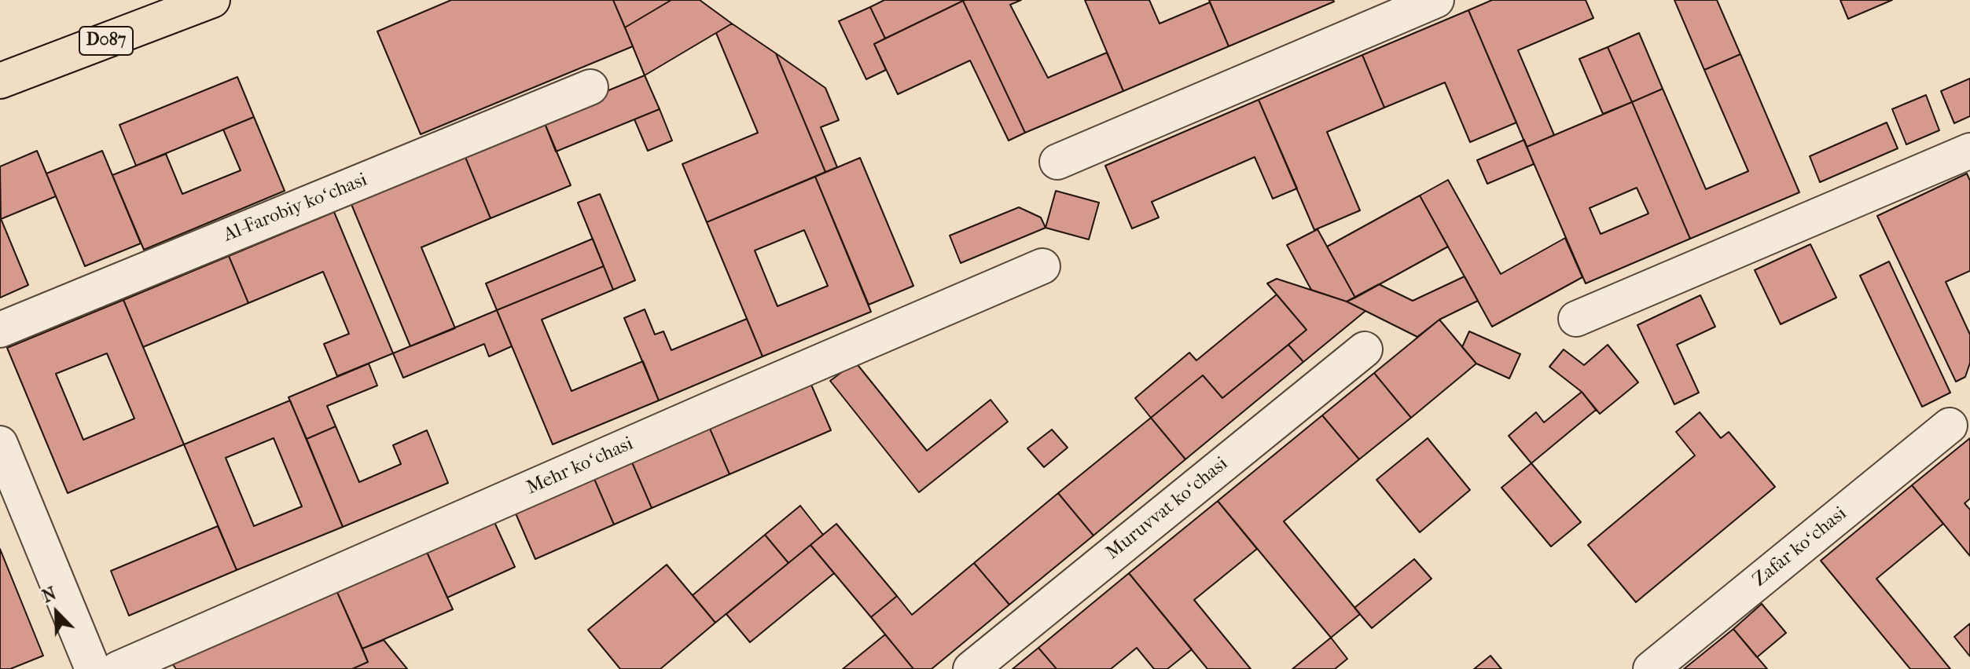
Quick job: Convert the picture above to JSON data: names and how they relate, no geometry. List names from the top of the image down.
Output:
{
  "streets": {
    "main road": ["D087"],
    "street": [
      "Al-Farobiy koʻchasi",
      "Mehr koʻchasi",
      "Muruvvat koʻchasi",
      "Zafar koʻchasi"
    ]
  },
  "north": "top left"
}
